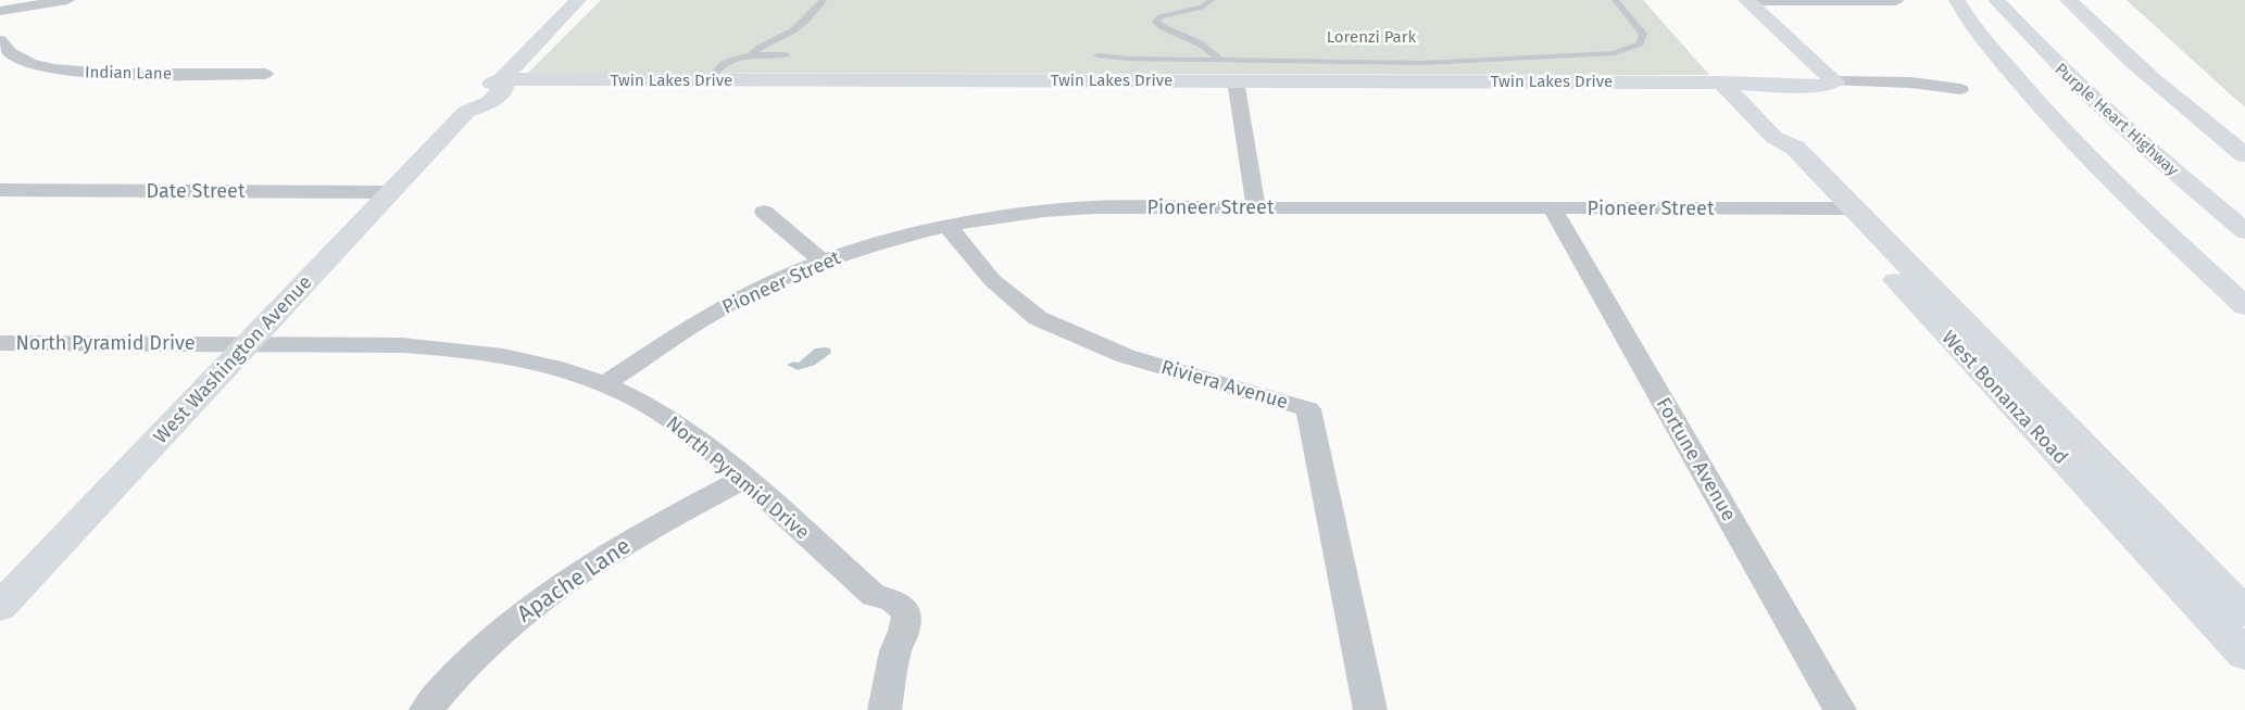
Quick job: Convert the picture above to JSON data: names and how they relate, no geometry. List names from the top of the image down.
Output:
{
  "streets": {
    "main road": [
      "Twin Lakes Drive",
      "Purple Heart Highway",
      "West Washington Avenue",
      "West Bonanza Road"
    ],
    "street": [
      "Indian Lane",
      "Date Street",
      "Pioneer Street",
      "North Pyramid Drive",
      "Riviera Avenue",
      "Fortune Avenue",
      "Apache Lane"
    ]
  },
  "crossings": [
    ["Twin Lakes Drive", "West Washington Avenue"],
    ["Twin Lakes Drive", "West Bonanza Road"],
    ["Date Street", "West Washington Avenue"],
    ["Pioneer Street", "North Pyramid Drive"],
    ["Pioneer Street", "Riviera Avenue"],
    ["Pioneer Street", "West Bonanza Road"],
    ["Pioneer Street", "Fortune Avenue"],
    ["North Pyramid Drive", "West Washington Avenue"],
    ["North Pyramid Drive", "Apache Lane"]
  ],
  "parks": ["Lorenzi Park"]
}
